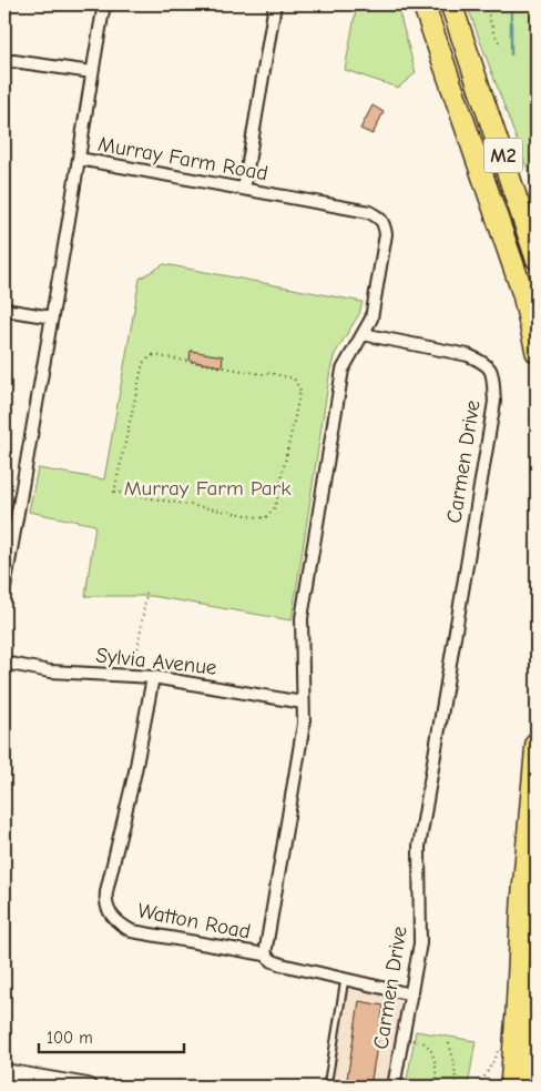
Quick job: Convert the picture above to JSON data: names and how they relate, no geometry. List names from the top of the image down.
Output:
{
  "streets": {
    "highway": ["M2"],
    "street": [
      "Murray Farm Road",
      "Carmen Drive",
      "Sylvia Avenue",
      "Watton Road"
    ]
  },
  "crossings": [
    ["Murray Farm Road", "Carmen Drive"],
    ["Carmen Drive", "Watton Road"],
    ["Sylvia Avenue", "Watton Road"]
  ],
  "parks": ["Murray Farm Park"],
  "scale_bar": "100 m"
}
